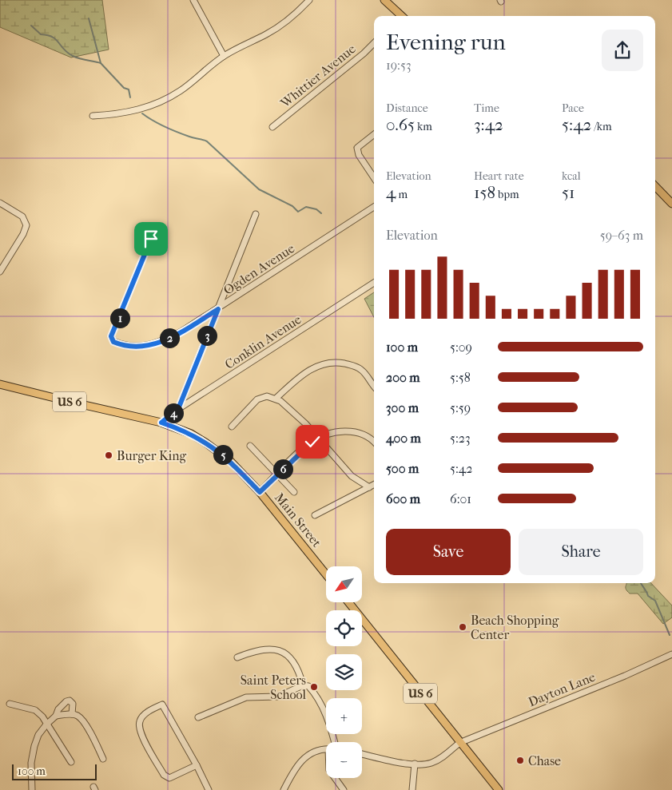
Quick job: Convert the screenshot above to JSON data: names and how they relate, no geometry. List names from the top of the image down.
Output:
{
  "streets": {
    "main road": ["US 6", "Main Street"],
    "street": [
      "Whittier Avenue",
      "Ogden Avenue",
      "Conklin Avenue",
      "Dayton Lane"
    ]
  },
  "crossings": [
    ["Conklin Avenue", "Main Street"],
    ["US 6", "Dayton Lane"]
  ],
  "places": [
    "Burger King",
    "Beach Shopping Center",
    "Saint Peters School",
    "Chase"
  ],
  "scale_bar": "100 m",
  "north": "bottom left",
  "page": {
    "heading": ["Evening run", "19:53"],
    "stats": [
      ["Distance", "0.65 km"],
      ["Time", "3:42"],
      ["Pace", "5:42 /km"],
      ["Elevation", "4 m"],
      ["Heart rate", "158 bpm"],
      ["kcal", "51"]
    ],
    "chart": ["Elevation", "59–63 m"],
    "pins": [
      "1",
      "3",
      "2",
      "4",
      "5",
      "6"
    ],
    "list": [
      {
        "name": "100 m",
        "note": "5:09"
      },
      {
        "name": "200 m",
        "note": "5:58"
      },
      {
        "name": "300 m",
        "note": "5:59"
      },
      {
        "name": "400 m",
        "note": "5:23"
      },
      {
        "name": "500 m",
        "note": "5:42"
      },
      {
        "name": "600 m",
        "note": "6:01"
      }
    ],
    "buttons": ["Save", "Share"],
    "map_buttons": ["+", "−"],
    "scale": "100 m"
  }
}
